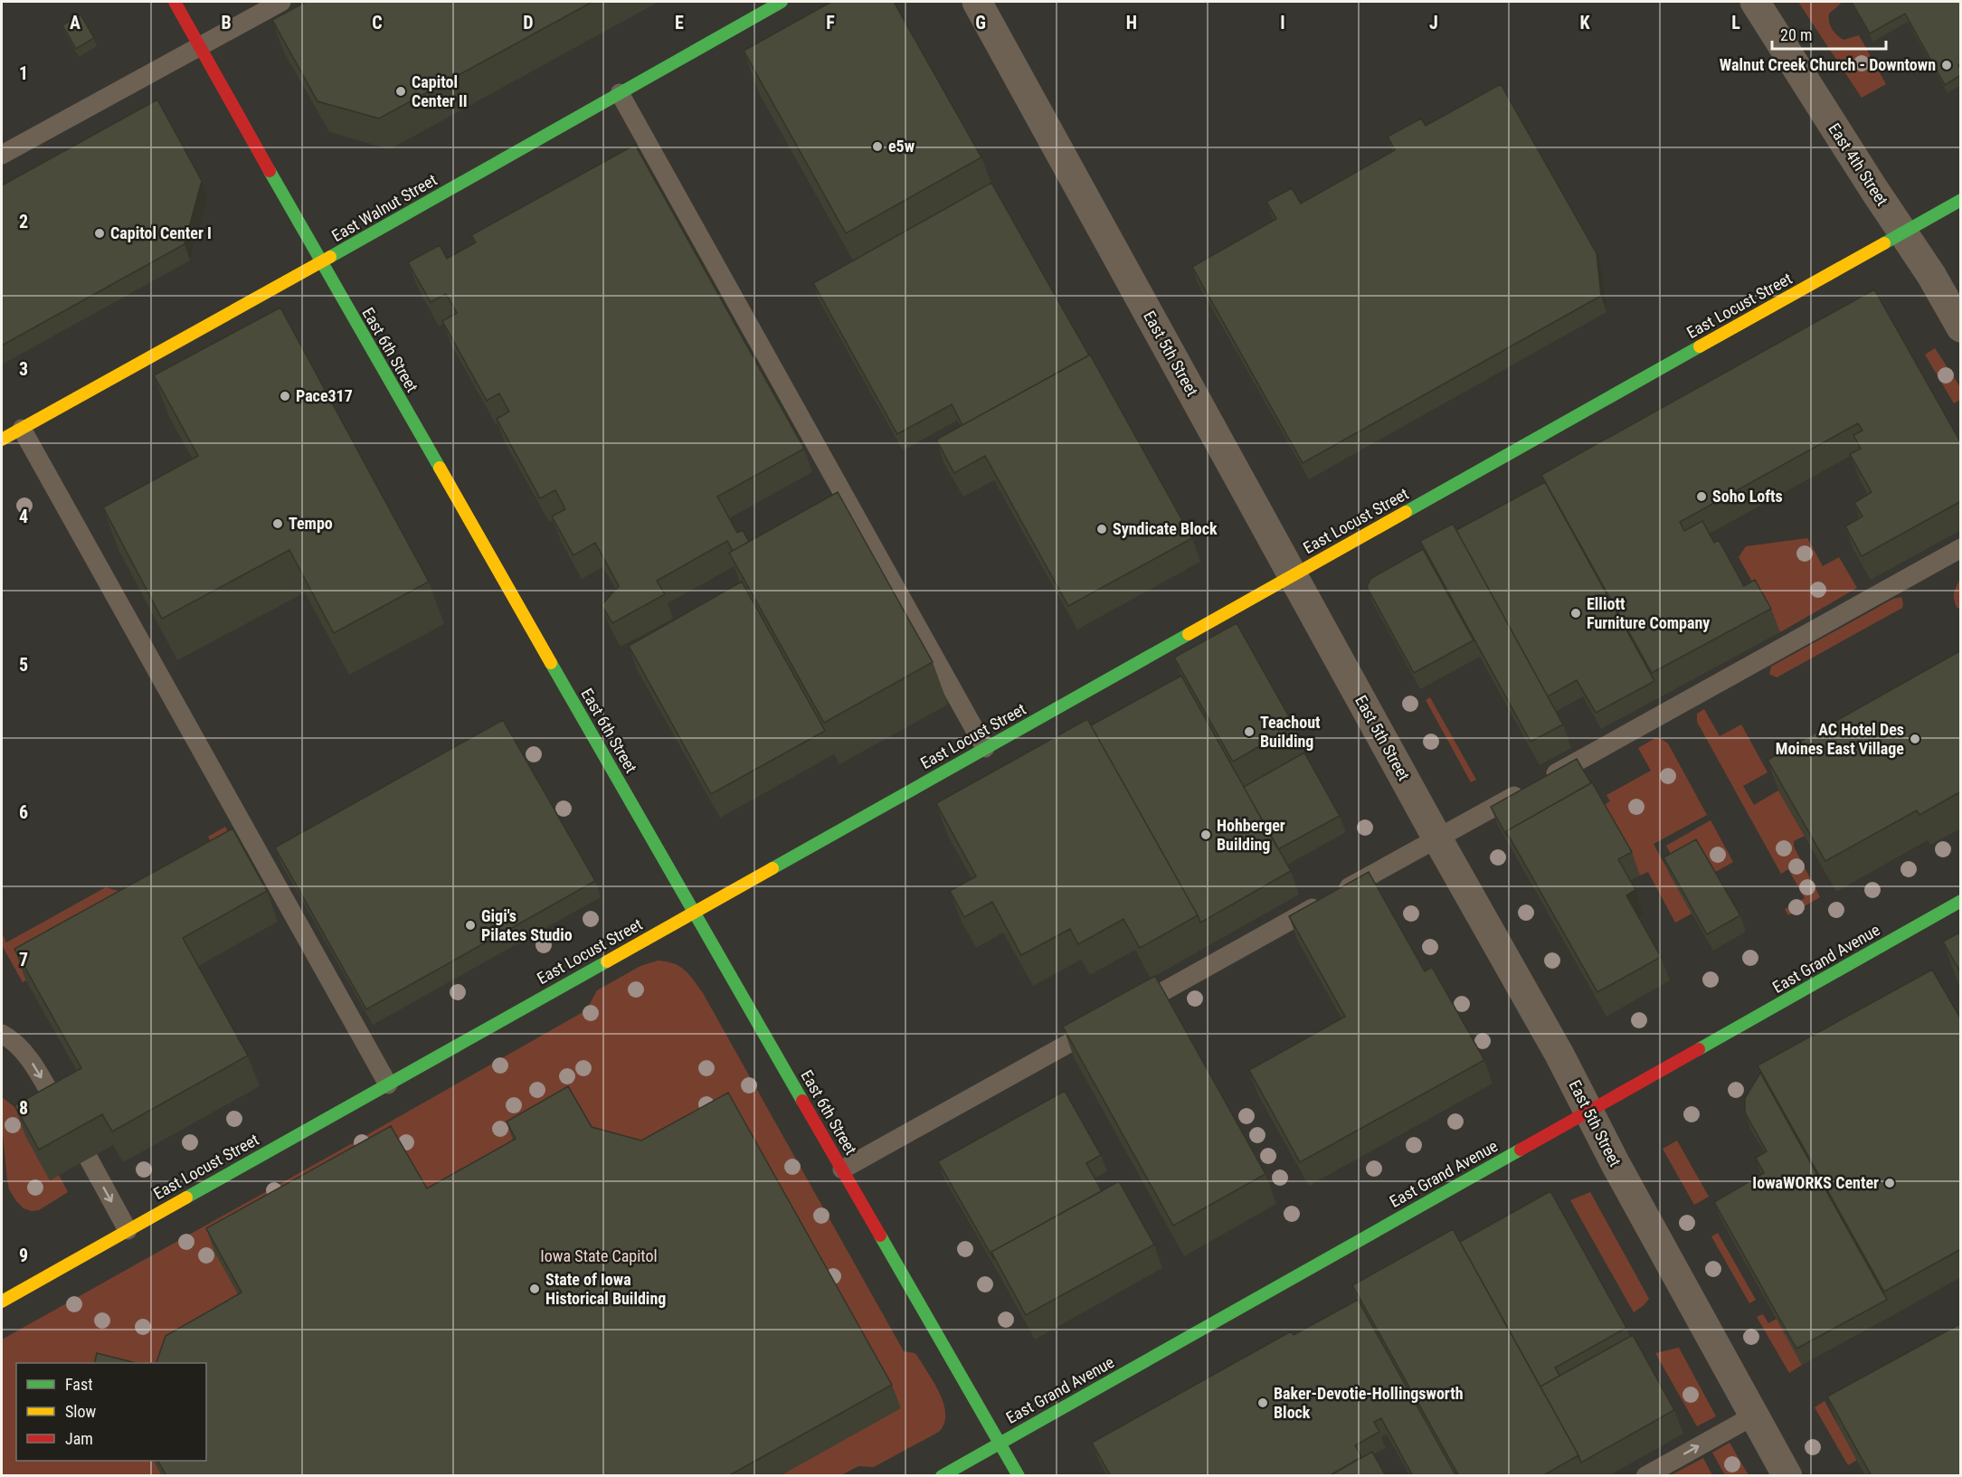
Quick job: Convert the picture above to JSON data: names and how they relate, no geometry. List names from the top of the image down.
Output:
{
  "streets": {
    "main road": [
      "East Walnut Street",
      "East Locust Street",
      "East 6th Street",
      "East Grand Avenue"
    ],
    "street": ["East 4th Street", "East 5th Street"]
  },
  "crossings": [
    ["East 4th Street", "East Locust Street"],
    ["East Walnut Street", "East 6th Street"],
    ["East Locust Street", "East 6th Street"],
    ["East Locust Street", "East 5th Street"],
    ["East 6th Street", "East Grand Avenue"],
    ["East 5th Street", "East Grand Avenue"]
  ],
  "parks": ["Iowa State Capitol"],
  "places": [
    "Walnut Creek Church - Downtown",
    "Capitol Center II",
    "e5w",
    "Capitol Center I",
    "Pace317",
    "Soho Lofts",
    "Tempo",
    "Syndicate Block",
    "Elliott Furniture Company",
    "Teachout Building",
    "AC Hotel Des Moines East Village",
    "Hohberger Building",
    "Gigi's Pilates Studio",
    "IowaWORKS Center",
    "State of Iowa Historical Building",
    "Baker-Devotie-Hollingsworth Block"
  ],
  "legend": ["Fast", "Slow", "Jam"],
  "scale_bar": "20 m",
  "grid": {
    "columns": [
      "A",
      "B",
      "C",
      "D",
      "E",
      "F",
      "G",
      "H",
      "I",
      "J",
      "K",
      "L"
    ],
    "rows": [
      "1",
      "2",
      "3",
      "4",
      "5",
      "6",
      "7",
      "8",
      "9"
    ]
  }
}
